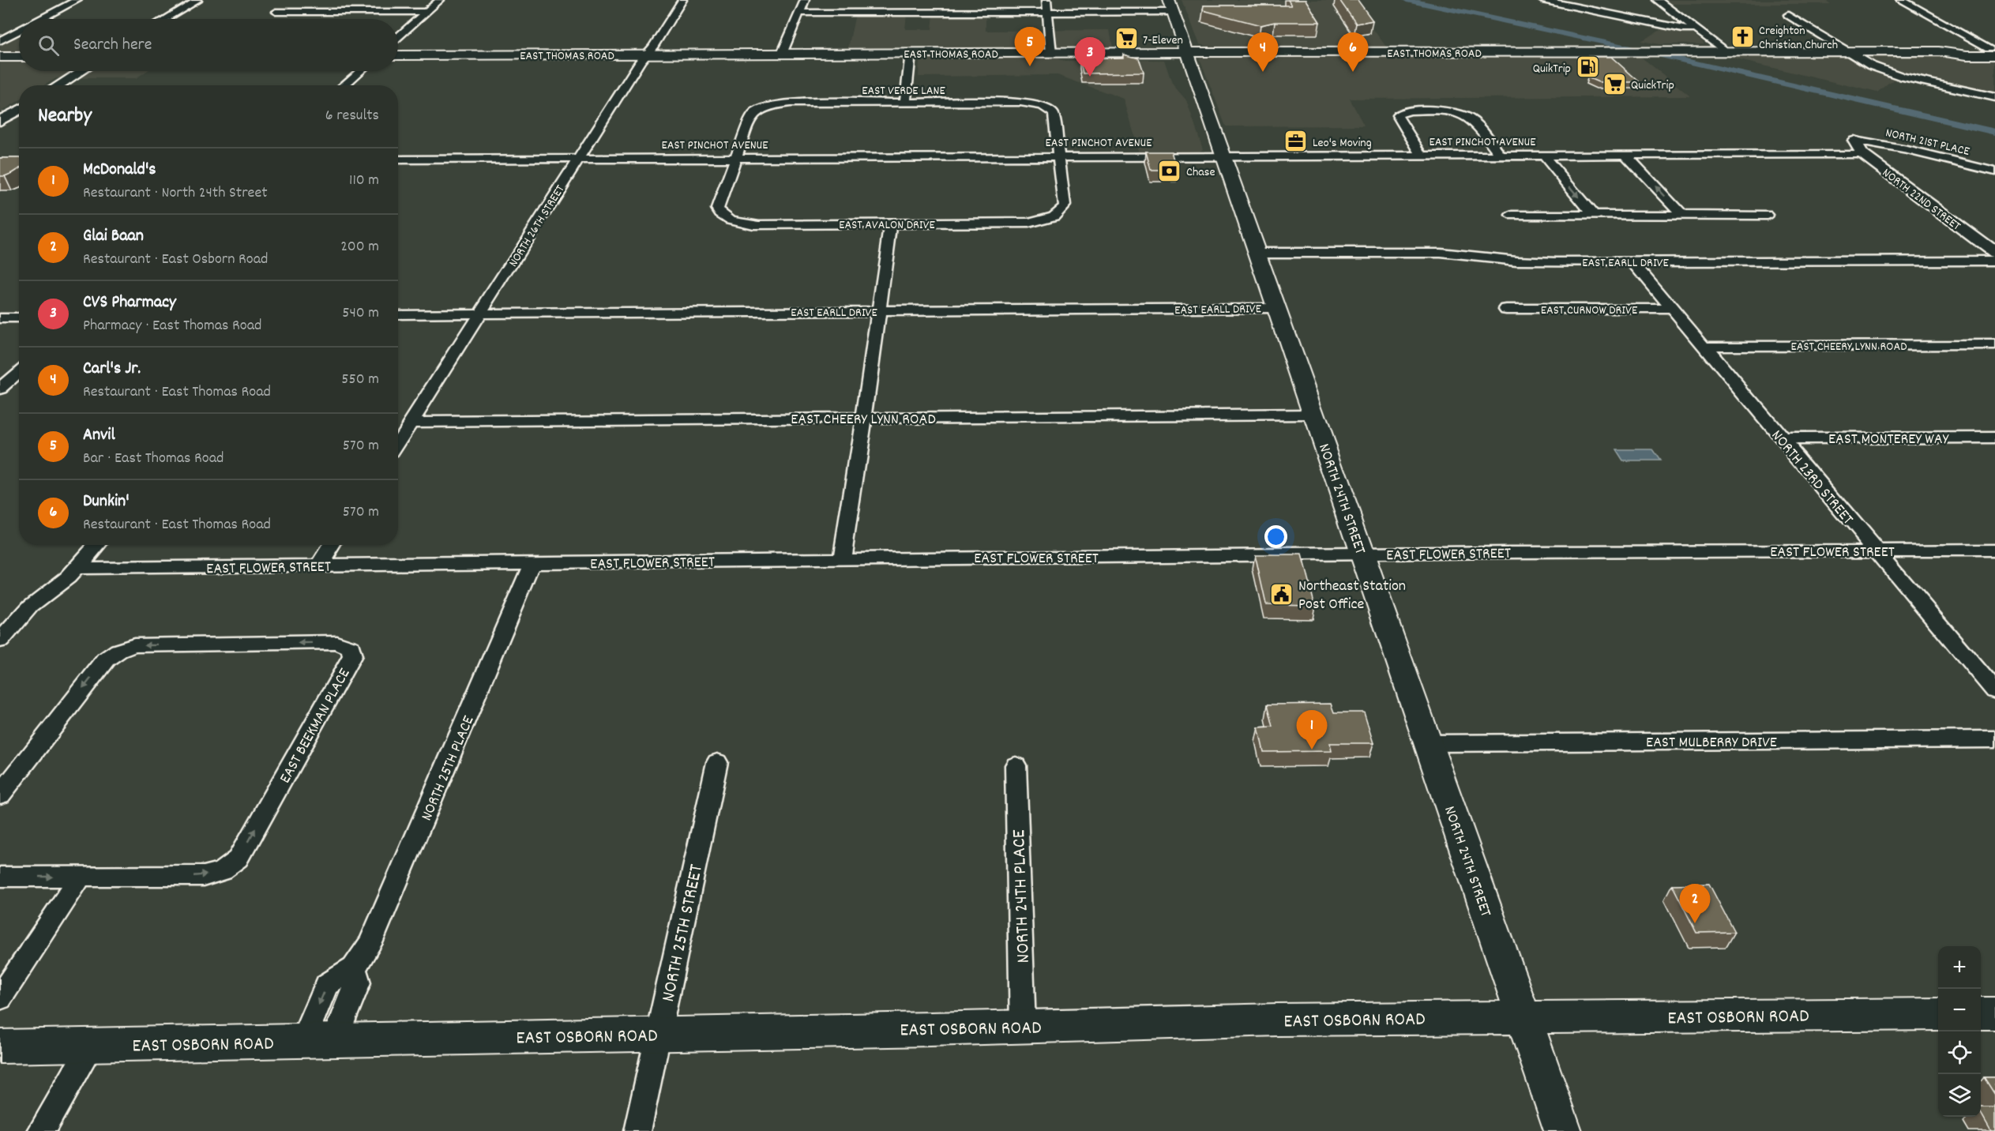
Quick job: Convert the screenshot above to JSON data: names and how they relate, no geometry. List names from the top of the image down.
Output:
{
  "streets": {
    "main road": ["EAST THOMAS ROAD", "NORTH 24TH STREET", "EAST OSBORN ROAD"],
    "street": [
      "EAST VERDE LANE",
      "EAST PINCHOT AVENUE",
      "NORTH 21ST PLACE",
      "NORTH 22ND STREET",
      "EAST AVALON DRIVE",
      "NORTH 26TH STREET",
      "EAST EARLL DRIVE",
      "EAST CURNOW DRIVE",
      "EAST CHEERY LYNN ROAD",
      "EAST MONTEREY WAY",
      "NORTH 23RD STREET",
      "EAST FLOWER STREET",
      "EAST BEEKMAN PLACE",
      "EAST MULBERRY DRIVE",
      "NORTH 25TH PLACE",
      "NORTH 24TH PLACE",
      "NORTH 25TH STREET"
    ]
  },
  "crossings": [
    ["EAST THOMAS ROAD", "NORTH 26TH STREET"],
    ["EAST THOMAS ROAD", "NORTH 24TH STREET"],
    ["EAST VERDE LANE", "EAST PINCHOT AVENUE"],
    ["EAST VERDE LANE", "EAST AVALON DRIVE"],
    ["EAST PINCHOT AVENUE", "NORTH 22ND STREET"],
    ["EAST PINCHOT AVENUE", "EAST AVALON DRIVE"],
    ["EAST PINCHOT AVENUE", "NORTH 26TH STREET"],
    ["EAST PINCHOT AVENUE", "NORTH 24TH STREET"],
    ["NORTH 21ST PLACE", "NORTH 22ND STREET"],
    ["NORTH 26TH STREET", "EAST EARLL DRIVE"],
    ["NORTH 26TH STREET", "EAST CHEERY LYNN ROAD"],
    ["EAST EARLL DRIVE", "NORTH 23RD STREET"],
    ["EAST EARLL DRIVE", "NORTH 24TH STREET"],
    ["EAST CURNOW DRIVE", "NORTH 23RD STREET"],
    ["EAST CHEERY LYNN ROAD", "NORTH 23RD STREET"],
    ["EAST CHEERY LYNN ROAD", "NORTH 24TH STREET"],
    ["EAST MONTEREY WAY", "NORTH 23RD STREET"],
    ["NORTH 23RD STREET", "EAST FLOWER STREET"],
    ["NORTH 24TH STREET", "EAST FLOWER STREET"],
    ["NORTH 24TH STREET", "EAST MULBERRY DRIVE"],
    ["NORTH 24TH STREET", "EAST OSBORN ROAD"],
    ["EAST FLOWER STREET", "NORTH 25TH PLACE"],
    ["NORTH 25TH PLACE", "EAST OSBORN ROAD"],
    ["NORTH 24TH PLACE", "EAST OSBORN ROAD"],
    ["NORTH 25TH STREET", "EAST OSBORN ROAD"]
  ],
  "places": {
    "church": ["Creighton Christian Church"],
    "supermarket": ["7-Eleven", "QuickTrip"],
    "fuel station": ["QuikTrip"],
    "office": ["Leo's Moving"],
    "bank": ["Chase"],
    "public building": ["Northeast Station Post Office"]
  },
  "page": {
    "search": "Search here",
    "pins": [
      "5",
      "4",
      "6",
      "3",
      "1",
      "2"
    ],
    "heading": ["Nearby", "6 results"],
    "list": [
      {
        "mark": "1",
        "name": "McDonald's",
        "note": "Restaurant · North 24th Street",
        "value": "110 m"
      },
      {
        "mark": "2",
        "name": "Glai Baan",
        "note": "Restaurant · East Osborn Road",
        "value": "200 m"
      },
      {
        "mark": "3",
        "name": "CVS Pharmacy",
        "note": "Pharmacy · East Thomas Road",
        "value": "540 m"
      },
      {
        "mark": "4",
        "name": "Carl's Jr.",
        "note": "Restaurant · East Thomas Road",
        "value": "550 m"
      },
      {
        "mark": "5",
        "name": "Anvil",
        "note": "Bar · East Thomas Road",
        "value": "570 m"
      },
      {
        "mark": "6",
        "name": "Dunkin'",
        "note": "Restaurant · East Thomas Road",
        "value": "570 m"
      }
    ],
    "map_buttons": ["+", "−"]
  }
}
